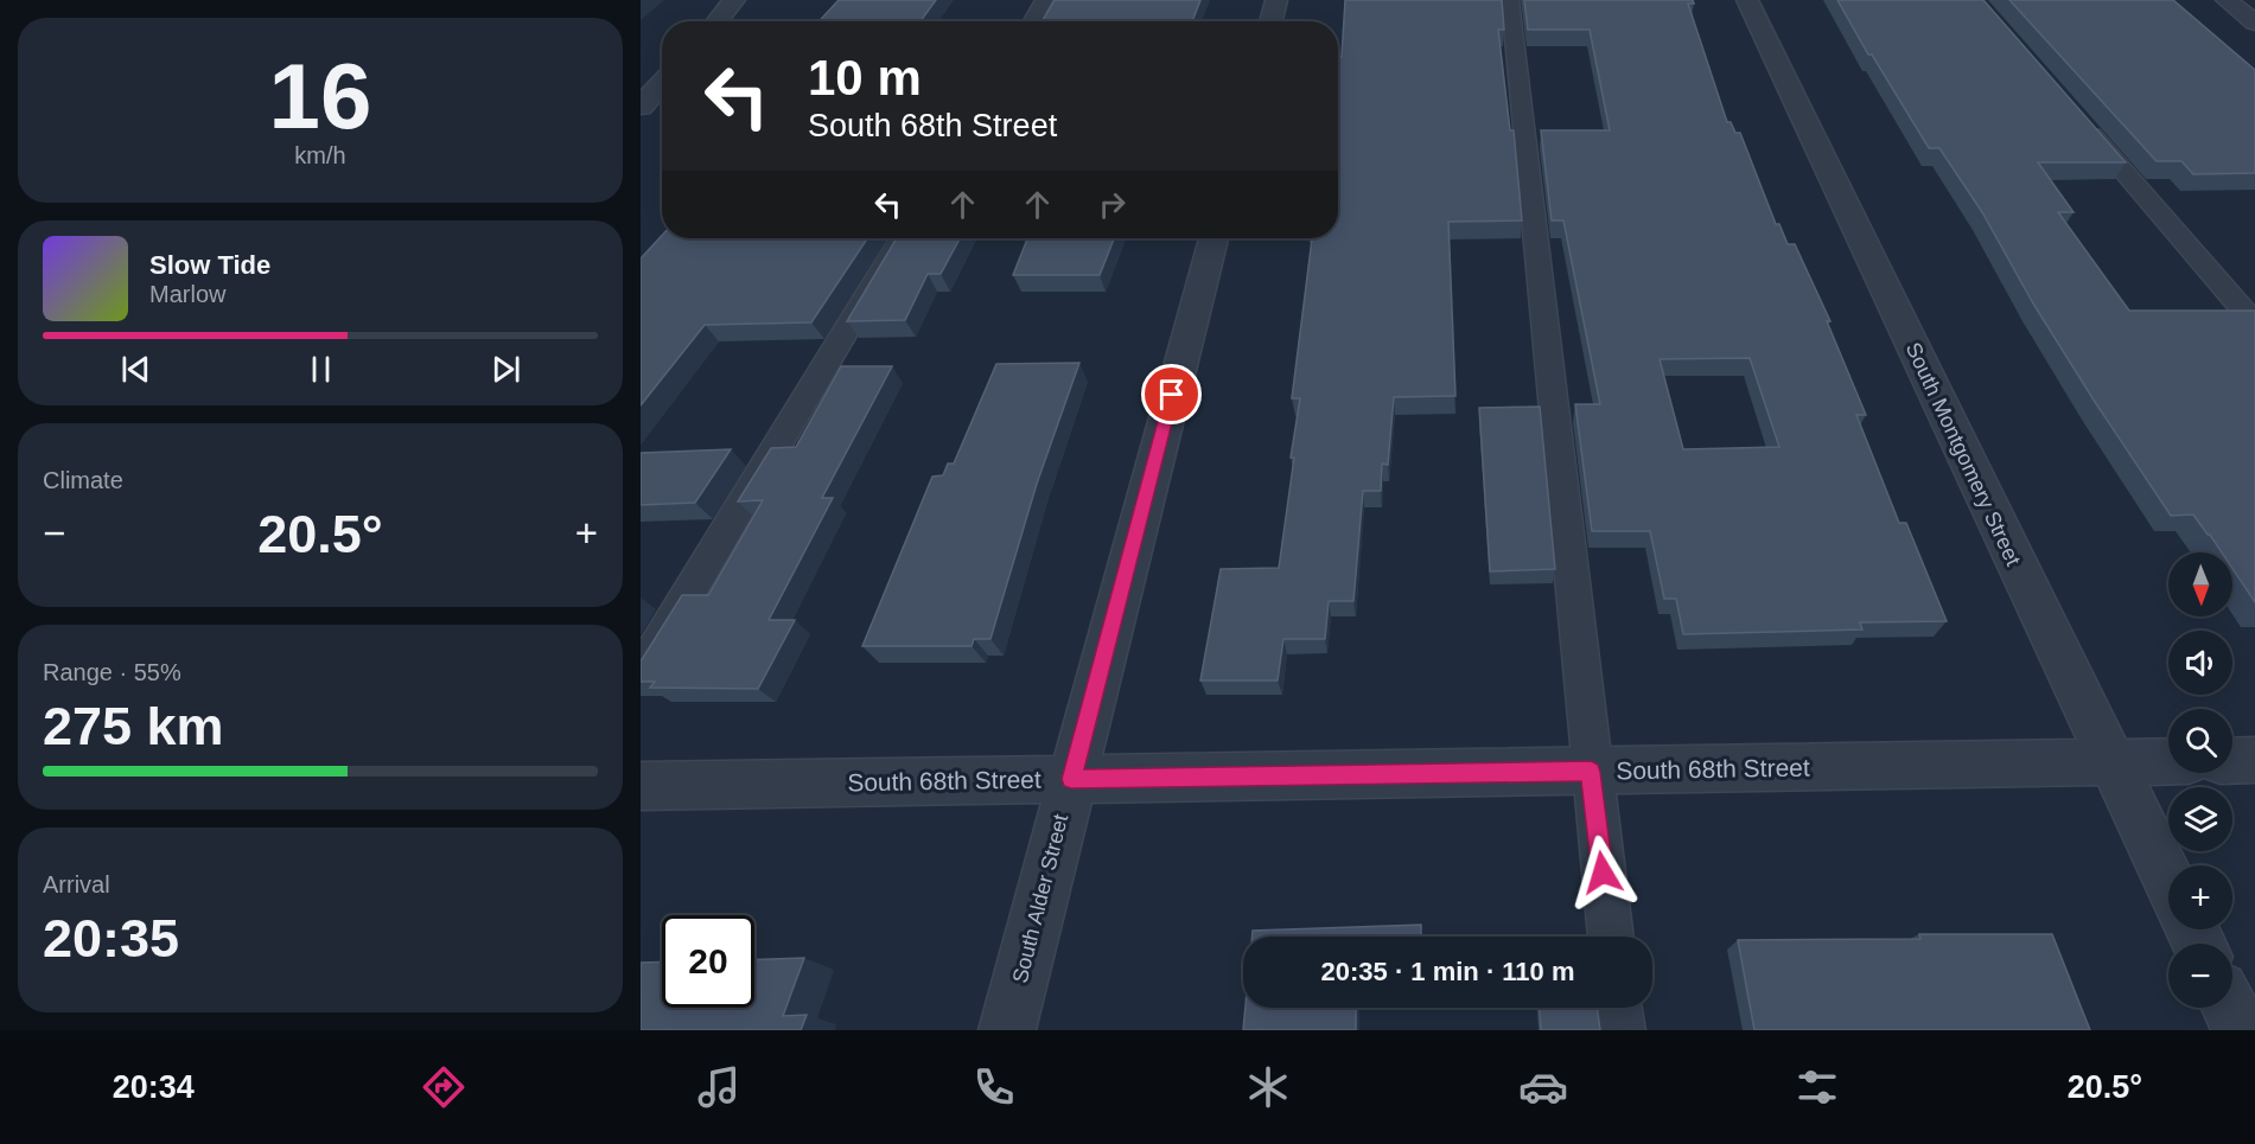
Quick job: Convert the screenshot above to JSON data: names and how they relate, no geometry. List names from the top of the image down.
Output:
{
  "streets": {
    "street": ["South Montgomery Street", "South 68th Street", "South Alder Street"]
  },
  "crossings": [
    ["South Montgomery Street", "South 68th Street"],
    ["South 68th Street", "South Alder Street"]
  ],
  "north": "bottom",
  "page": {
    "tile": [
      ["16", "km/h"],
      "Climate",
      ["Range · 55%", "275 km"],
      ["Arrival", "20:35"]
    ],
    "turn": ["10 m", "South 68th Street"],
    "song": ["Slow Tide", "Marlow"],
    "heat": ["−", "20.5°", "+"],
    "map_buttons": ["+", "−"],
    "limit": "20",
    "trip": "20:35 · 1 min · 110 m",
    "tabs": ["20:34", "20.5°"]
  }
}
